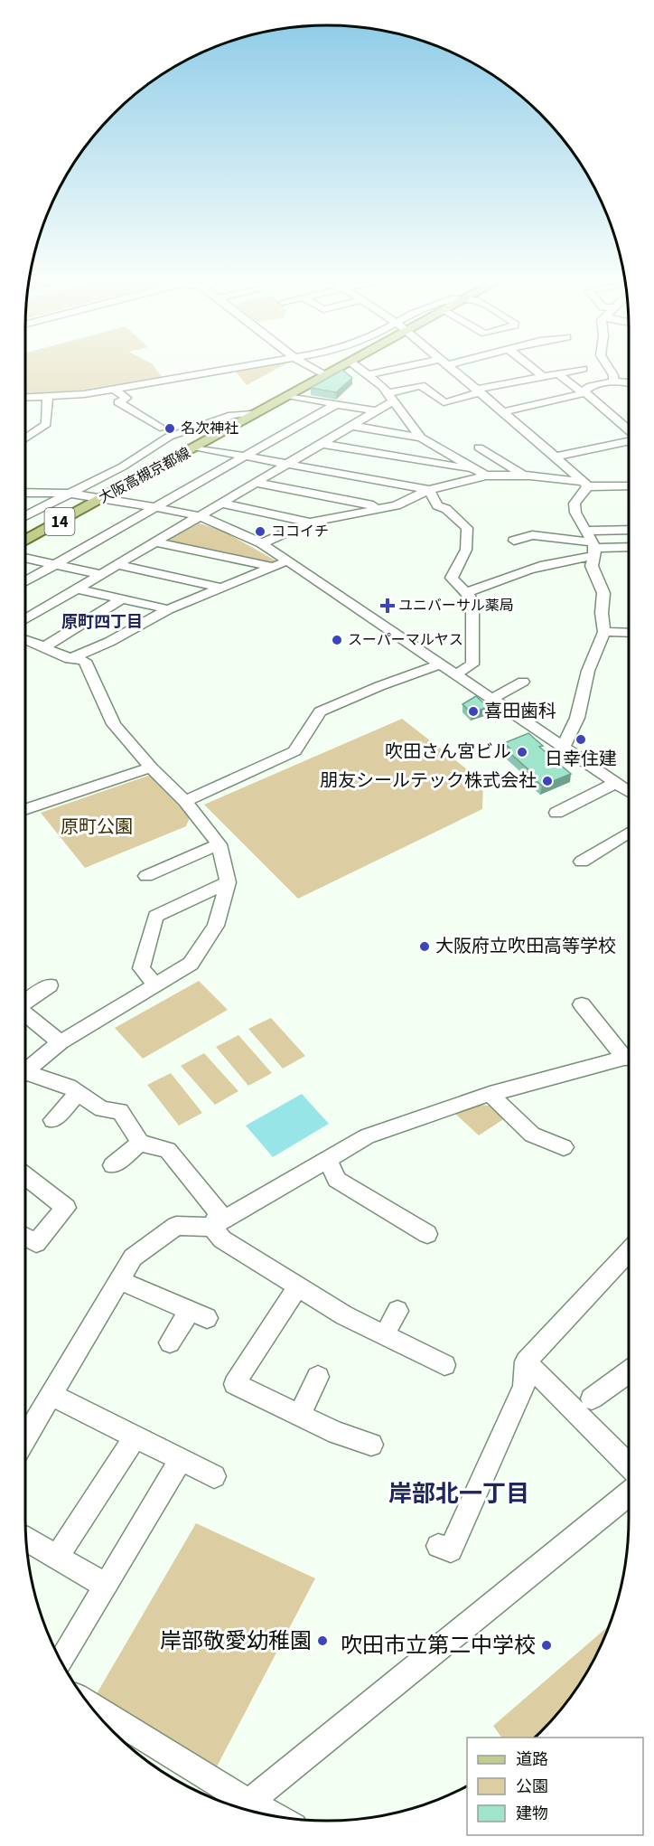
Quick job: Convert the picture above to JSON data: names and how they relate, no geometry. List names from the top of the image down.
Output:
{
  "streets": {
    "main road": ["大阪高槻京都線", "14"]
  },
  "districts": ["原町四丁目", "岸部北一丁目"],
  "parks": ["原町公園"],
  "places": {
    "other": [
      "名次神社",
      "ココイチ",
      "スーパーマルヤス",
      "喜田歯科",
      "日幸住建",
      "吹田さん宮ビル",
      "朋友シールテック株式会社",
      "大阪府立吹田高等学校",
      "岸部敬愛幼稚園",
      "吹田市立第二中学校"
    ],
    "health": ["ユニバーサル薬局"]
  },
  "legend": ["道路", "公園", "建物"]
}
